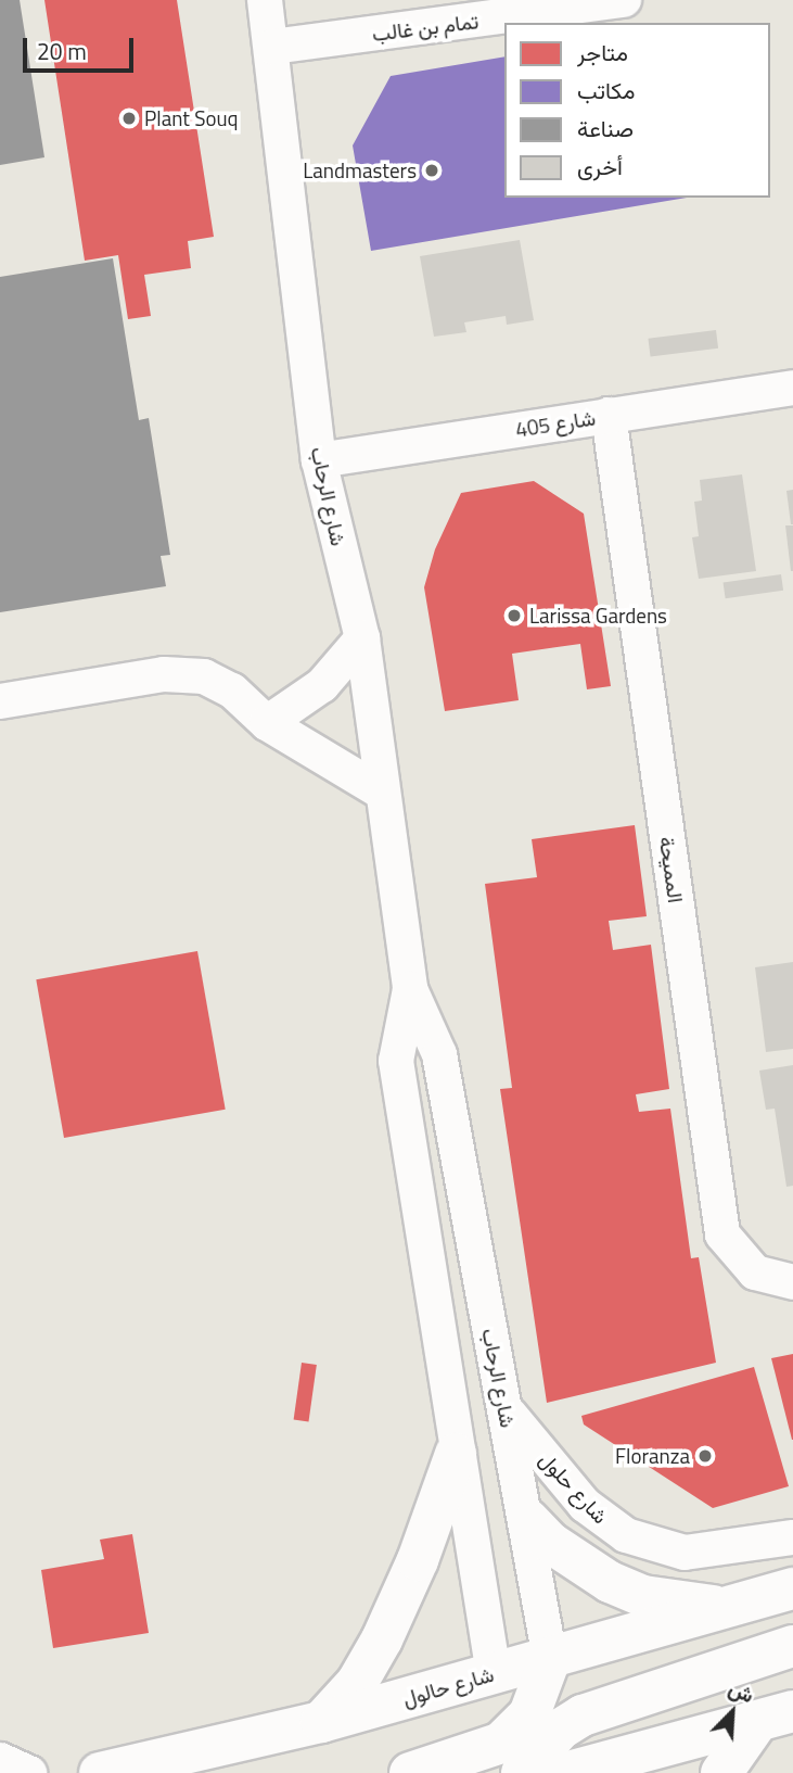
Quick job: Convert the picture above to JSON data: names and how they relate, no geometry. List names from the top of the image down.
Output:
{
  "streets": {
    "main road": ["شارع الرحاب", "شارع حالول"],
    "street": [
      "تمام بن غالب",
      "شارع 405",
      "المميحة",
      "شارع حلول"
    ]
  },
  "crossings": [
    ["تمام بن غالب", "شارع الرحاب"],
    ["شارع 405", "شارع الرحاب"],
    ["شارع 405", "المميحة"],
    ["شارع الرحاب", "شارع حلول"],
    ["شارع الرحاب", "شارع حالول"]
  ],
  "places": [
    "Plant Souq",
    "Landmasters",
    "Larissa Gardens",
    "Floranza"
  ],
  "legend": [
    "متاجر",
    "مكاتب",
    "صناعة",
    "أخرى"
  ],
  "scale_bar": "20 m",
  "north": "top right"
}
